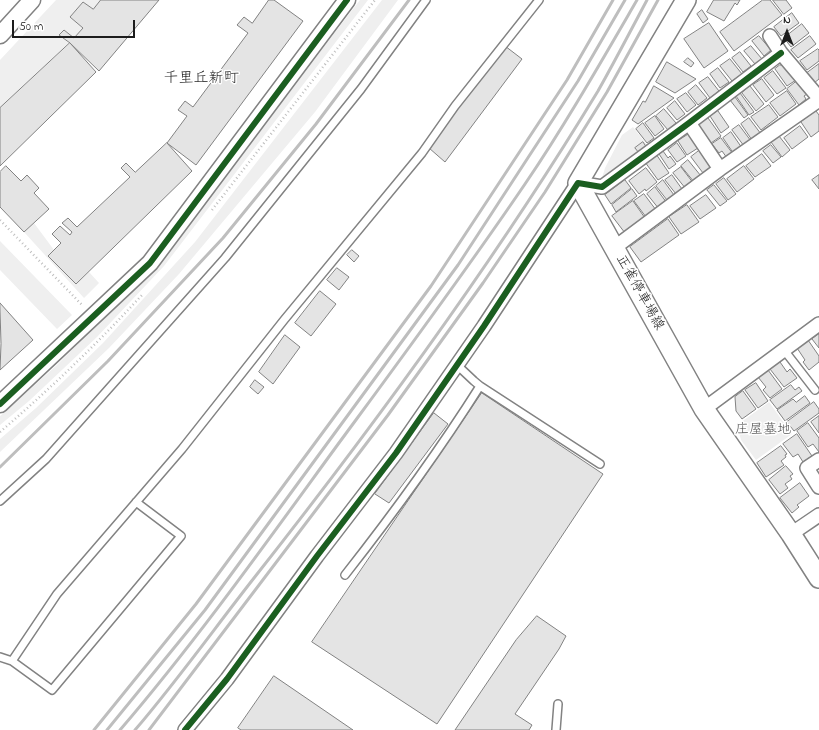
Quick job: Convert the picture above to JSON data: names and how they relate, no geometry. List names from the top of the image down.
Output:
{
  "streets": {
    "main road": ["正雀停車場線"]
  },
  "districts": ["千里丘新町"],
  "parks": ["庄屋墓地"],
  "scale_bar": "50 m",
  "north": "top"
}
